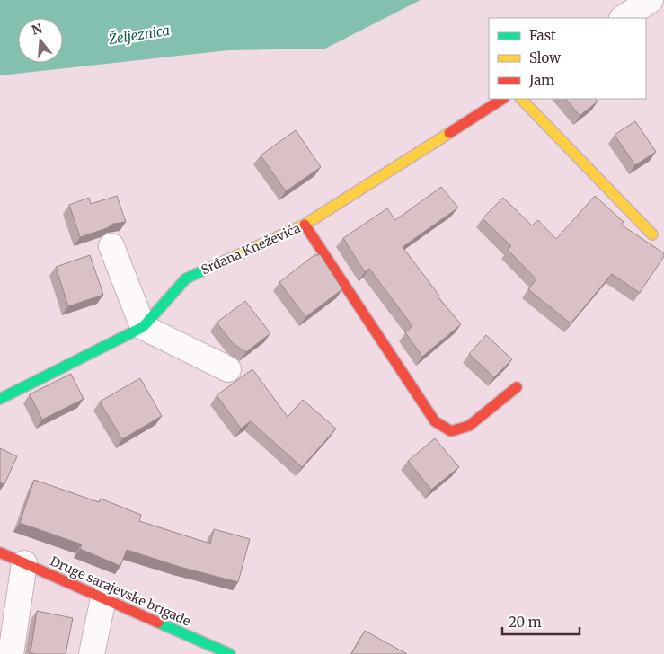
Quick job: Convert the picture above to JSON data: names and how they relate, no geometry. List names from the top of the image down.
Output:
{
  "streets": {
    "street": ["Srđana Kneževića", "Druge sarajevske brigade"]
  },
  "water": ["Željeznica"],
  "legend": ["Fast", "Slow", "Jam"],
  "scale_bar": "20 m",
  "north": "top"
}
